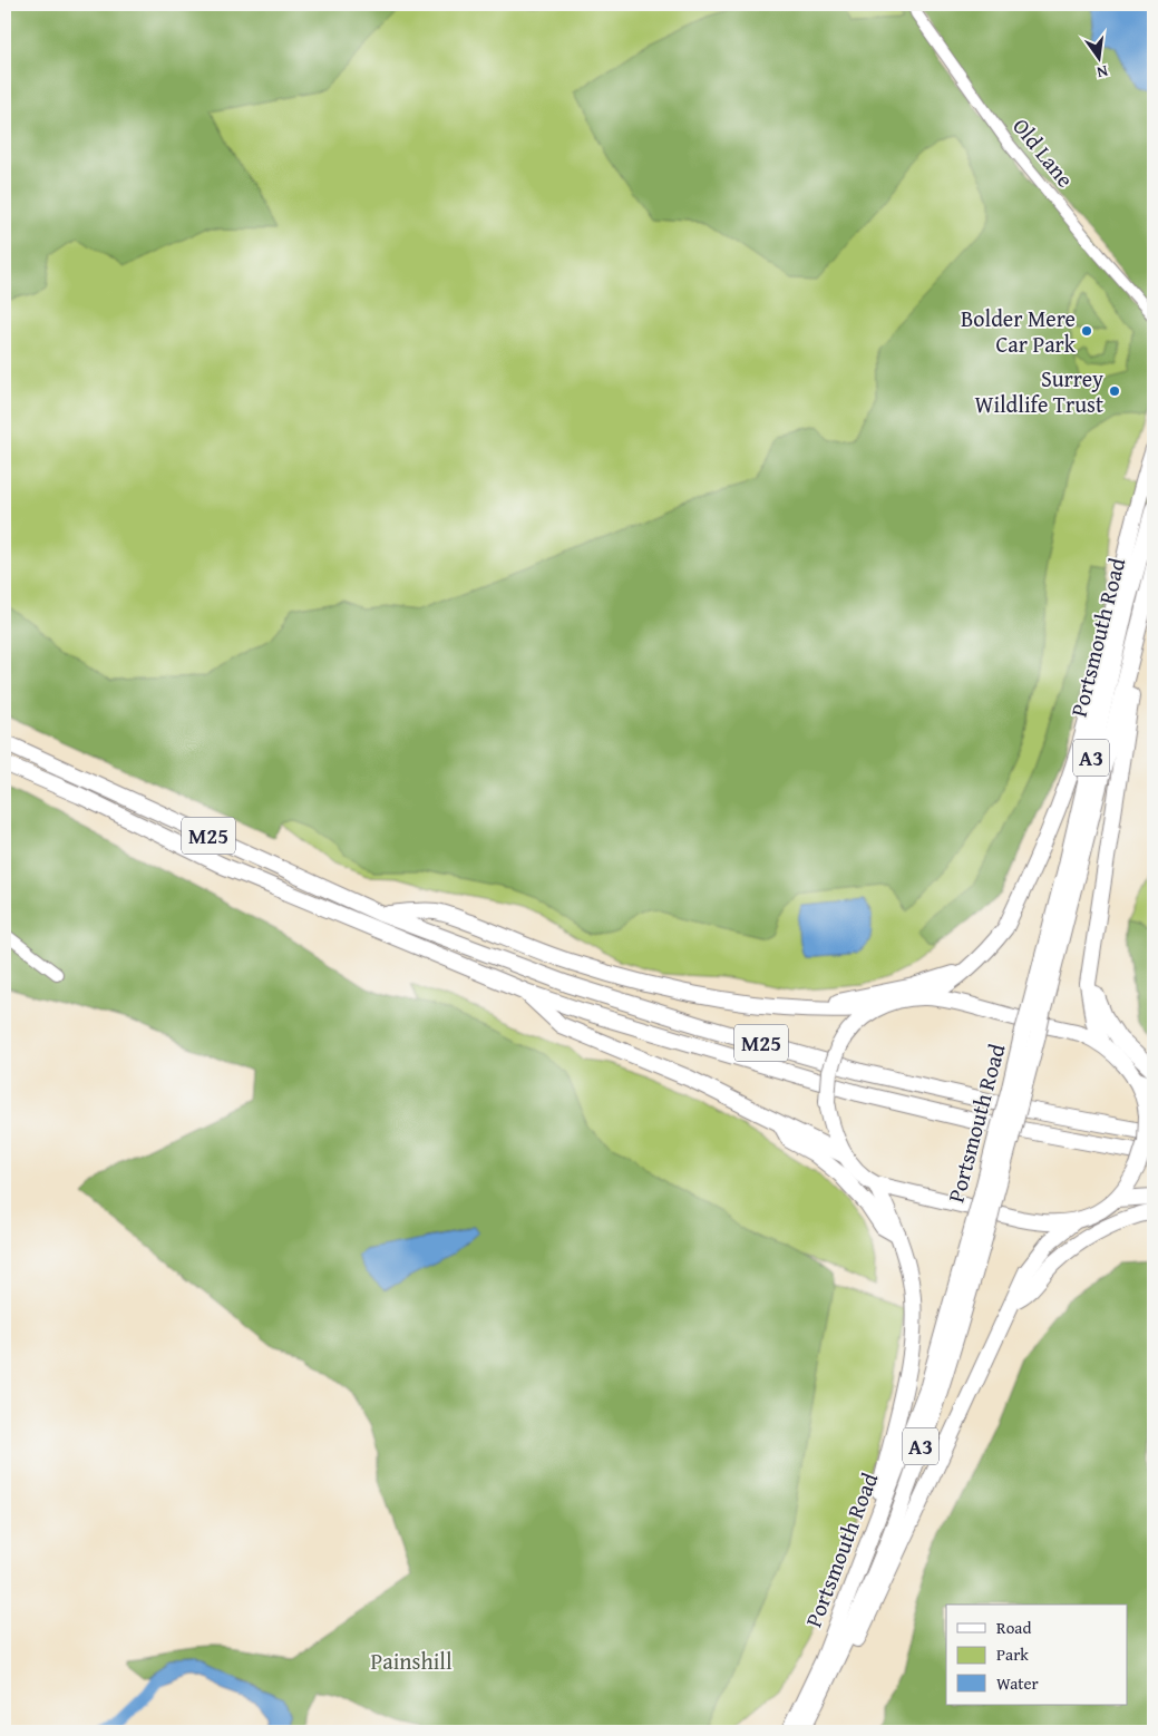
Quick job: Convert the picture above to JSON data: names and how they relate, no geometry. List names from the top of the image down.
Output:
{
  "streets": {
    "highway": ["Portsmouth Road", "A3", "M25"],
    "street": ["Old Lane"]
  },
  "crossings": [
    ["Portsmouth Road", "A3"],
    ["A3", "M25"]
  ],
  "parks": ["Painshill"],
  "places": ["Bolder Mere Car Park", "Surrey Wildlife Trust"],
  "legend": ["Road", "Park", "Water"],
  "north": "bottom"
}
